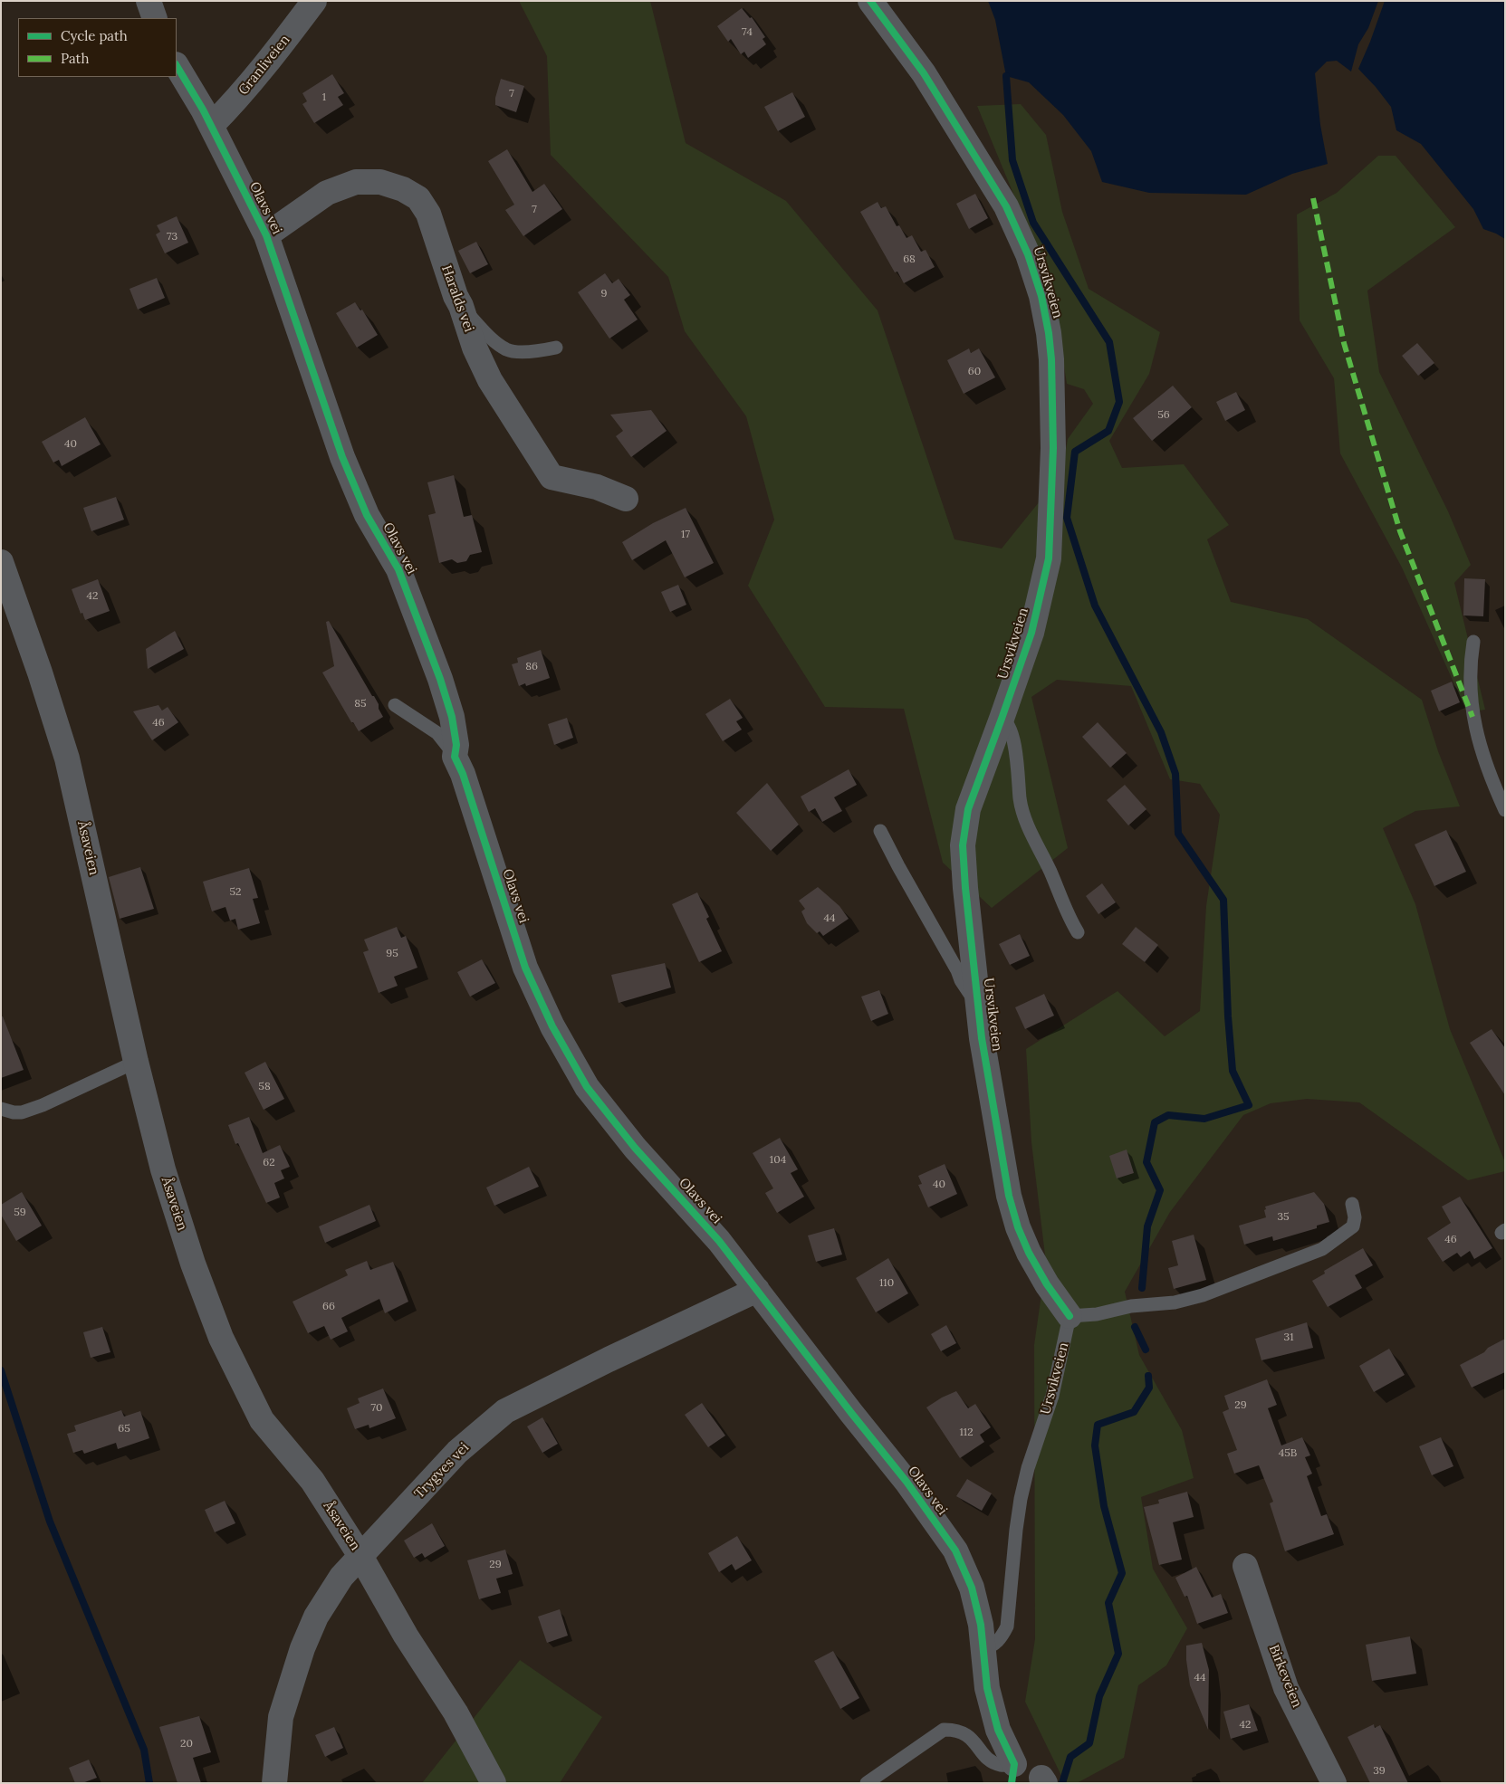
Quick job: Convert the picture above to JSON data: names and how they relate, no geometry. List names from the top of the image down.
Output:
{
  "streets": {
    "street": [
      "Granliveien",
      "Olavs vei",
      "Ursvikveien",
      "Haralds vei",
      "Åsaveien",
      "Trygves vei",
      "Birkeveien"
    ]
  },
  "crossings": [
    ["Granliveien", "Olavs vei"],
    ["Olavs vei", "Ursvikveien"],
    ["Olavs vei", "Haralds vei"],
    ["Olavs vei", "Trygves vei"],
    ["Åsaveien", "Trygves vei"]
  ],
  "house_numbers": [
    "74",
    "7",
    "1",
    "7",
    "73",
    "68",
    "9",
    "60",
    "56",
    "40",
    "17",
    "42",
    "86",
    "85",
    "46",
    "52",
    "44",
    "95",
    "58",
    "104",
    "62",
    "40",
    "59",
    "35",
    "46",
    "110",
    "66",
    "31",
    "29",
    "70",
    "65",
    "112",
    "45B",
    "29",
    "44",
    "42",
    "20",
    "39"
  ],
  "legend": ["Cycle path", "Path"]
}
